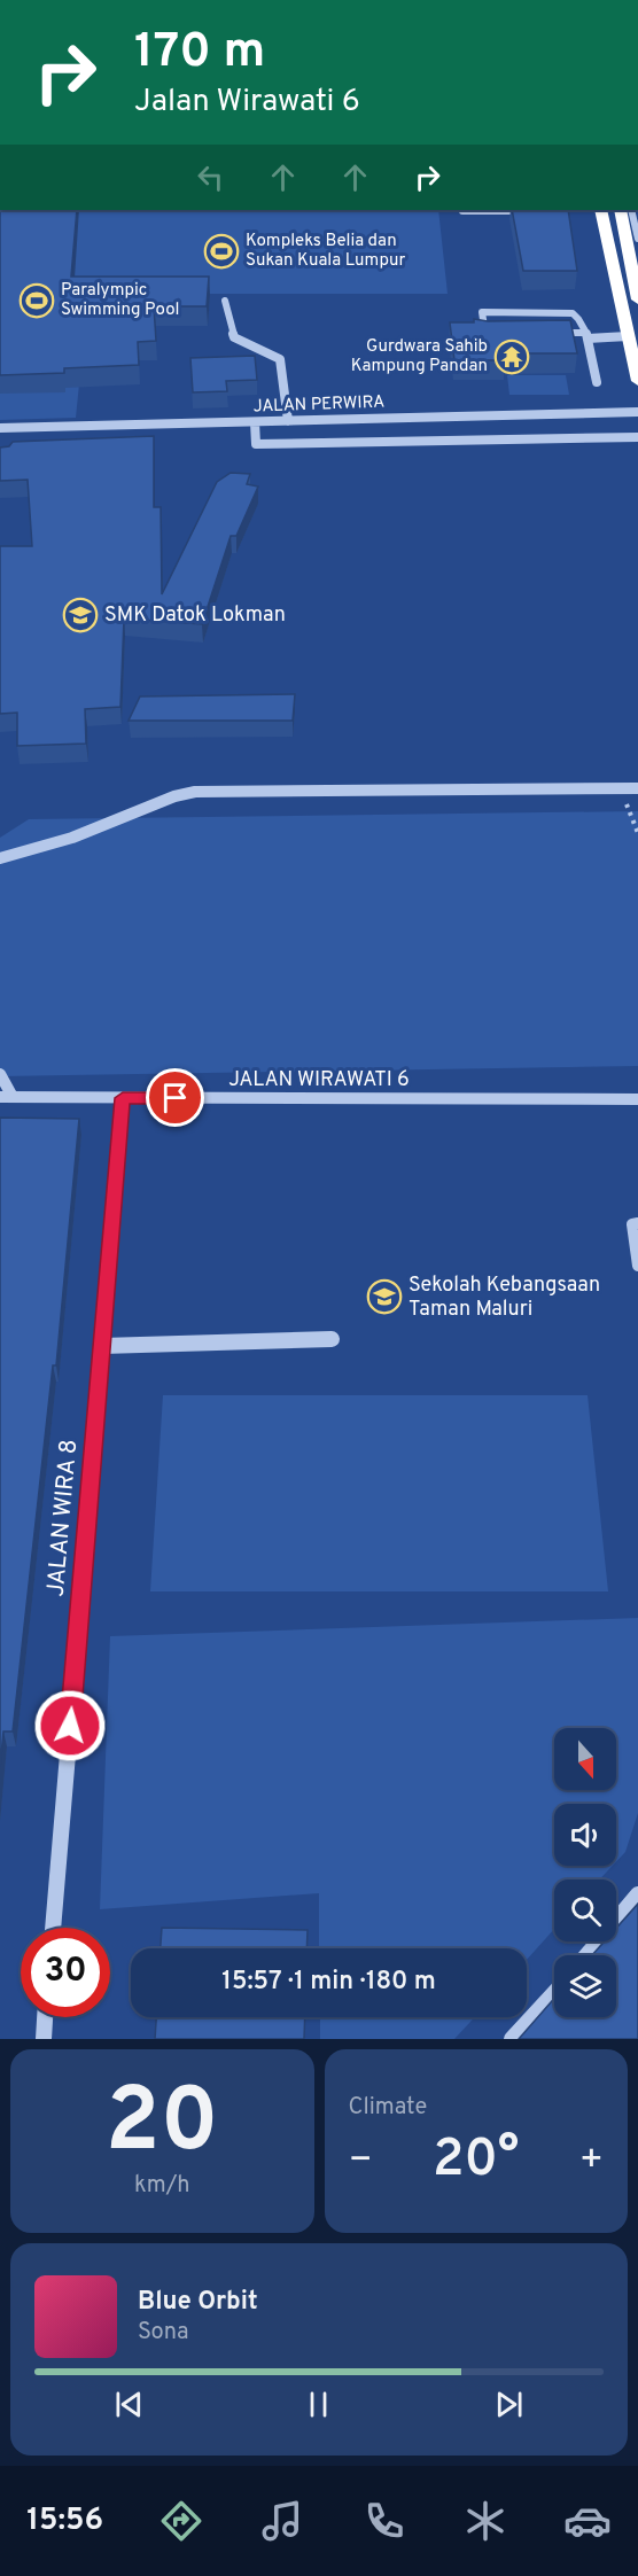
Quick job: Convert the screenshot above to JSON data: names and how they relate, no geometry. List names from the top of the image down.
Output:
{
  "streets": {
    "street": ["JALAN PERWIRA", "JALAN WIRAWATI 6", "JALAN WIRA 8"]
  },
  "crossings": [
    ["JALAN WIRAWATI 6", "JALAN WIRA 8"]
  ],
  "places": {
    "sports": ["Kompleks Belia dan Sukan Kuala Lumpur", "Paralympic Swimming Pool"],
    "temple": ["Gurdwara Sahib Kampung Pandan"],
    "school or university": ["SMK Datok Lokman", "Sekolah Kebangsaan Taman Maluri"]
  },
  "north": "bottom",
  "page": {
    "turn": ["170 m", "Jalan Wirawati 6"],
    "limit": "30",
    "trip": "15:57 · 1 min · 180 m",
    "tile": [
      ["20", "km/h"],
      "Climate"
    ],
    "heat": ["−", "20°", "+"],
    "song": ["Blue Orbit", "Sona"],
    "tabs": "15:56"
  }
}
